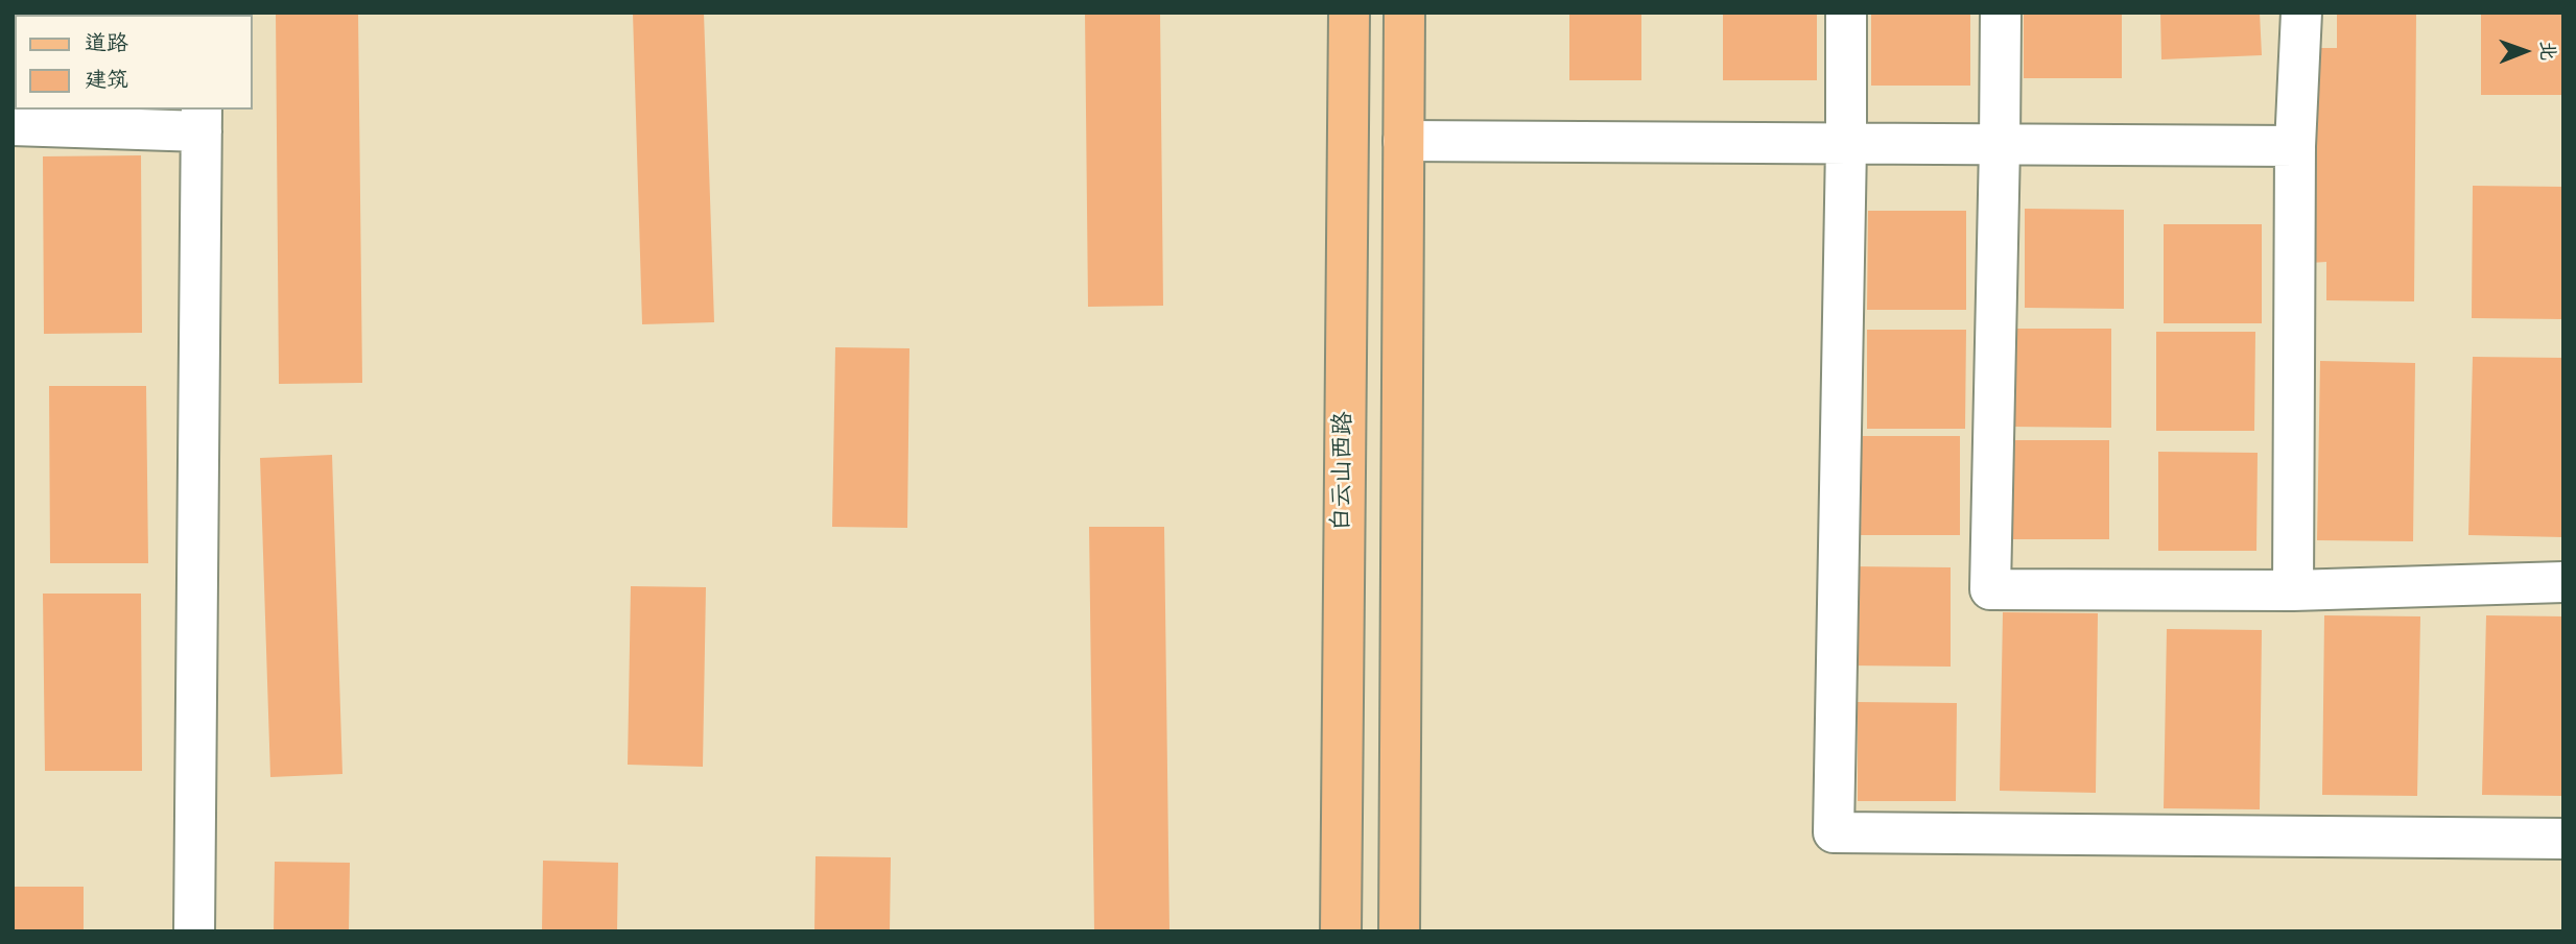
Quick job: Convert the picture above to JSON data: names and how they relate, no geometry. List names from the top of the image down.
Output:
{
  "streets": {
    "main road": ["白云山西路"]
  },
  "legend": ["道路", "建筑"],
  "north": "right"
}
